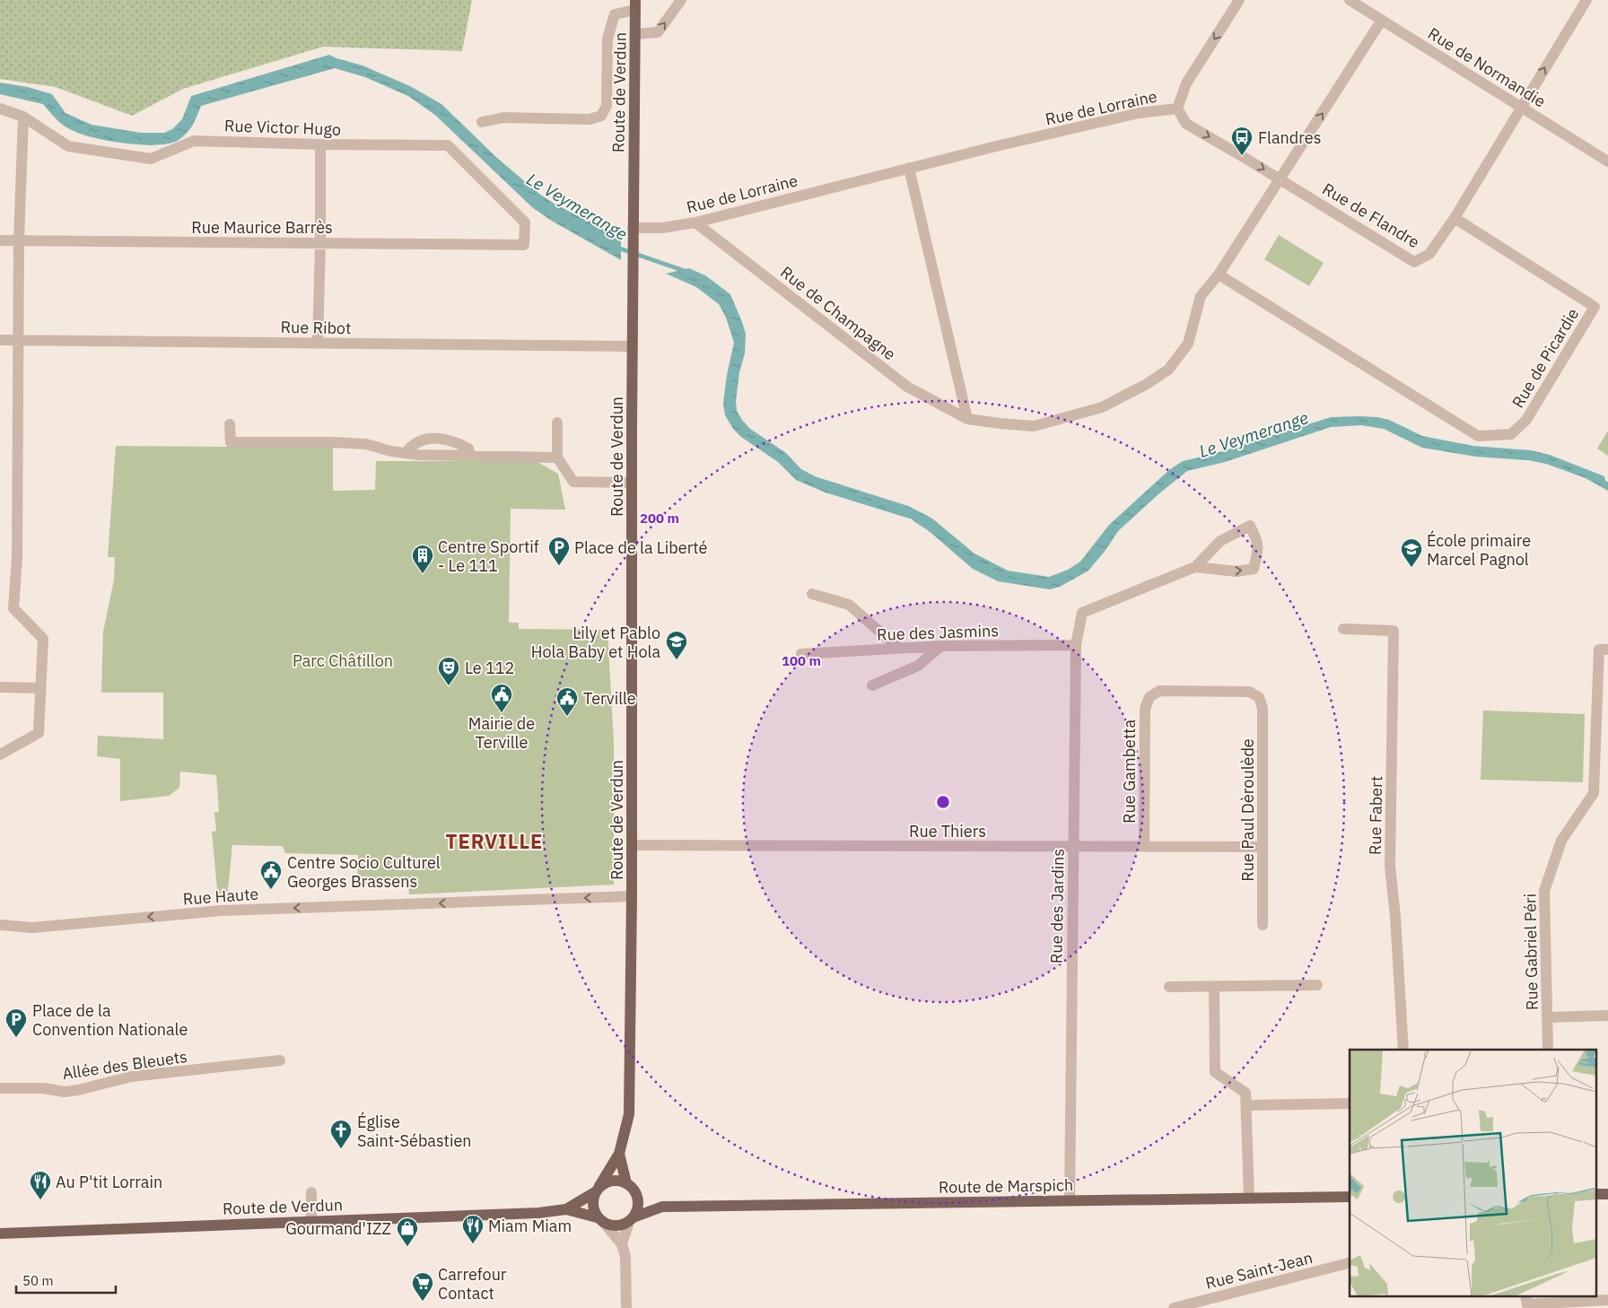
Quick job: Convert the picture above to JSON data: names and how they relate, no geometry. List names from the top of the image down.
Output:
{
  "streets": {
    "main road": ["Route de Verdun", "Route de Marspich"],
    "street": [
      "Rue de Normandie",
      "Rue de Lorraine",
      "Rue Victor Hugo",
      "Rue de Flandre",
      "Rue Maurice Barrès",
      "Rue de Champagne",
      "Rue Ribot",
      "Rue de Picardie",
      "Rue des Jasmins",
      "Rue Gambetta",
      "Rue Paul Dèroulède",
      "Rue Fabert",
      "Rue Thiers",
      "Rue Haute",
      "Rue des Jardins",
      "Rue Gabriel Péri",
      "Allée des Bleuets",
      "Rue Saint-Jean"
    ]
  },
  "crossings": [
    ["Rue de Normandie", "Rue de Flandre"],
    ["Rue de Normandie", "Rue de Champagne"],
    ["Route de Verdun", "Rue de Lorraine"],
    ["Route de Verdun", "Rue Ribot"],
    ["Route de Verdun", "Rue Thiers"],
    ["Route de Verdun", "Rue Haute"],
    ["Route de Verdun", "Route de Marspich"],
    ["Rue de Lorraine", "Rue de Flandre"],
    ["Rue de Lorraine", "Rue de Champagne"],
    ["Rue Victor Hugo", "Rue Maurice Barrès"],
    ["Rue de Flandre", "Rue de Champagne"],
    ["Rue de Flandre", "Rue de Picardie"],
    ["Rue de Champagne", "Rue de Picardie"],
    ["Rue des Jasmins", "Rue des Jardins"],
    ["Rue Gambetta", "Rue Paul Dèroulède"],
    ["Rue Gambetta", "Rue Thiers"],
    ["Rue Paul Dèroulède", "Rue Thiers"],
    ["Rue Thiers", "Rue des Jardins"],
    ["Rue des Jardins", "Route de Marspich"]
  ],
  "one_way": ["Rue Haute"],
  "districts": ["TERVILLE"],
  "water": ["Le Veymerange"],
  "parks": ["Parc Châtillon"],
  "places": {
    "bus stop": ["Flandres"],
    "parking": ["Place de la Liberté", "Place de la Convention Nationale"],
    "school or university": ["École primaire Marcel Pagnol", "Lily et Pablo Hola Baby et Hola"],
    "building": ["Centre Sportif - Le 111"],
    "theatre": ["Le 112"],
    "public building": ["Mairie de Terville", "Terville", "Centre Socio Culturel Georges Brassens"],
    "church": ["Église Saint-Sébastien"],
    "restaurant": ["Au P'tit Lorrain", "Miam Miam"],
    "shop": ["Gourmand'IZZ"],
    "supermarket": ["Carrefour Contact"]
  },
  "scale_bar": "50 m",
  "rings": ["200 m", "100 m"]
}
